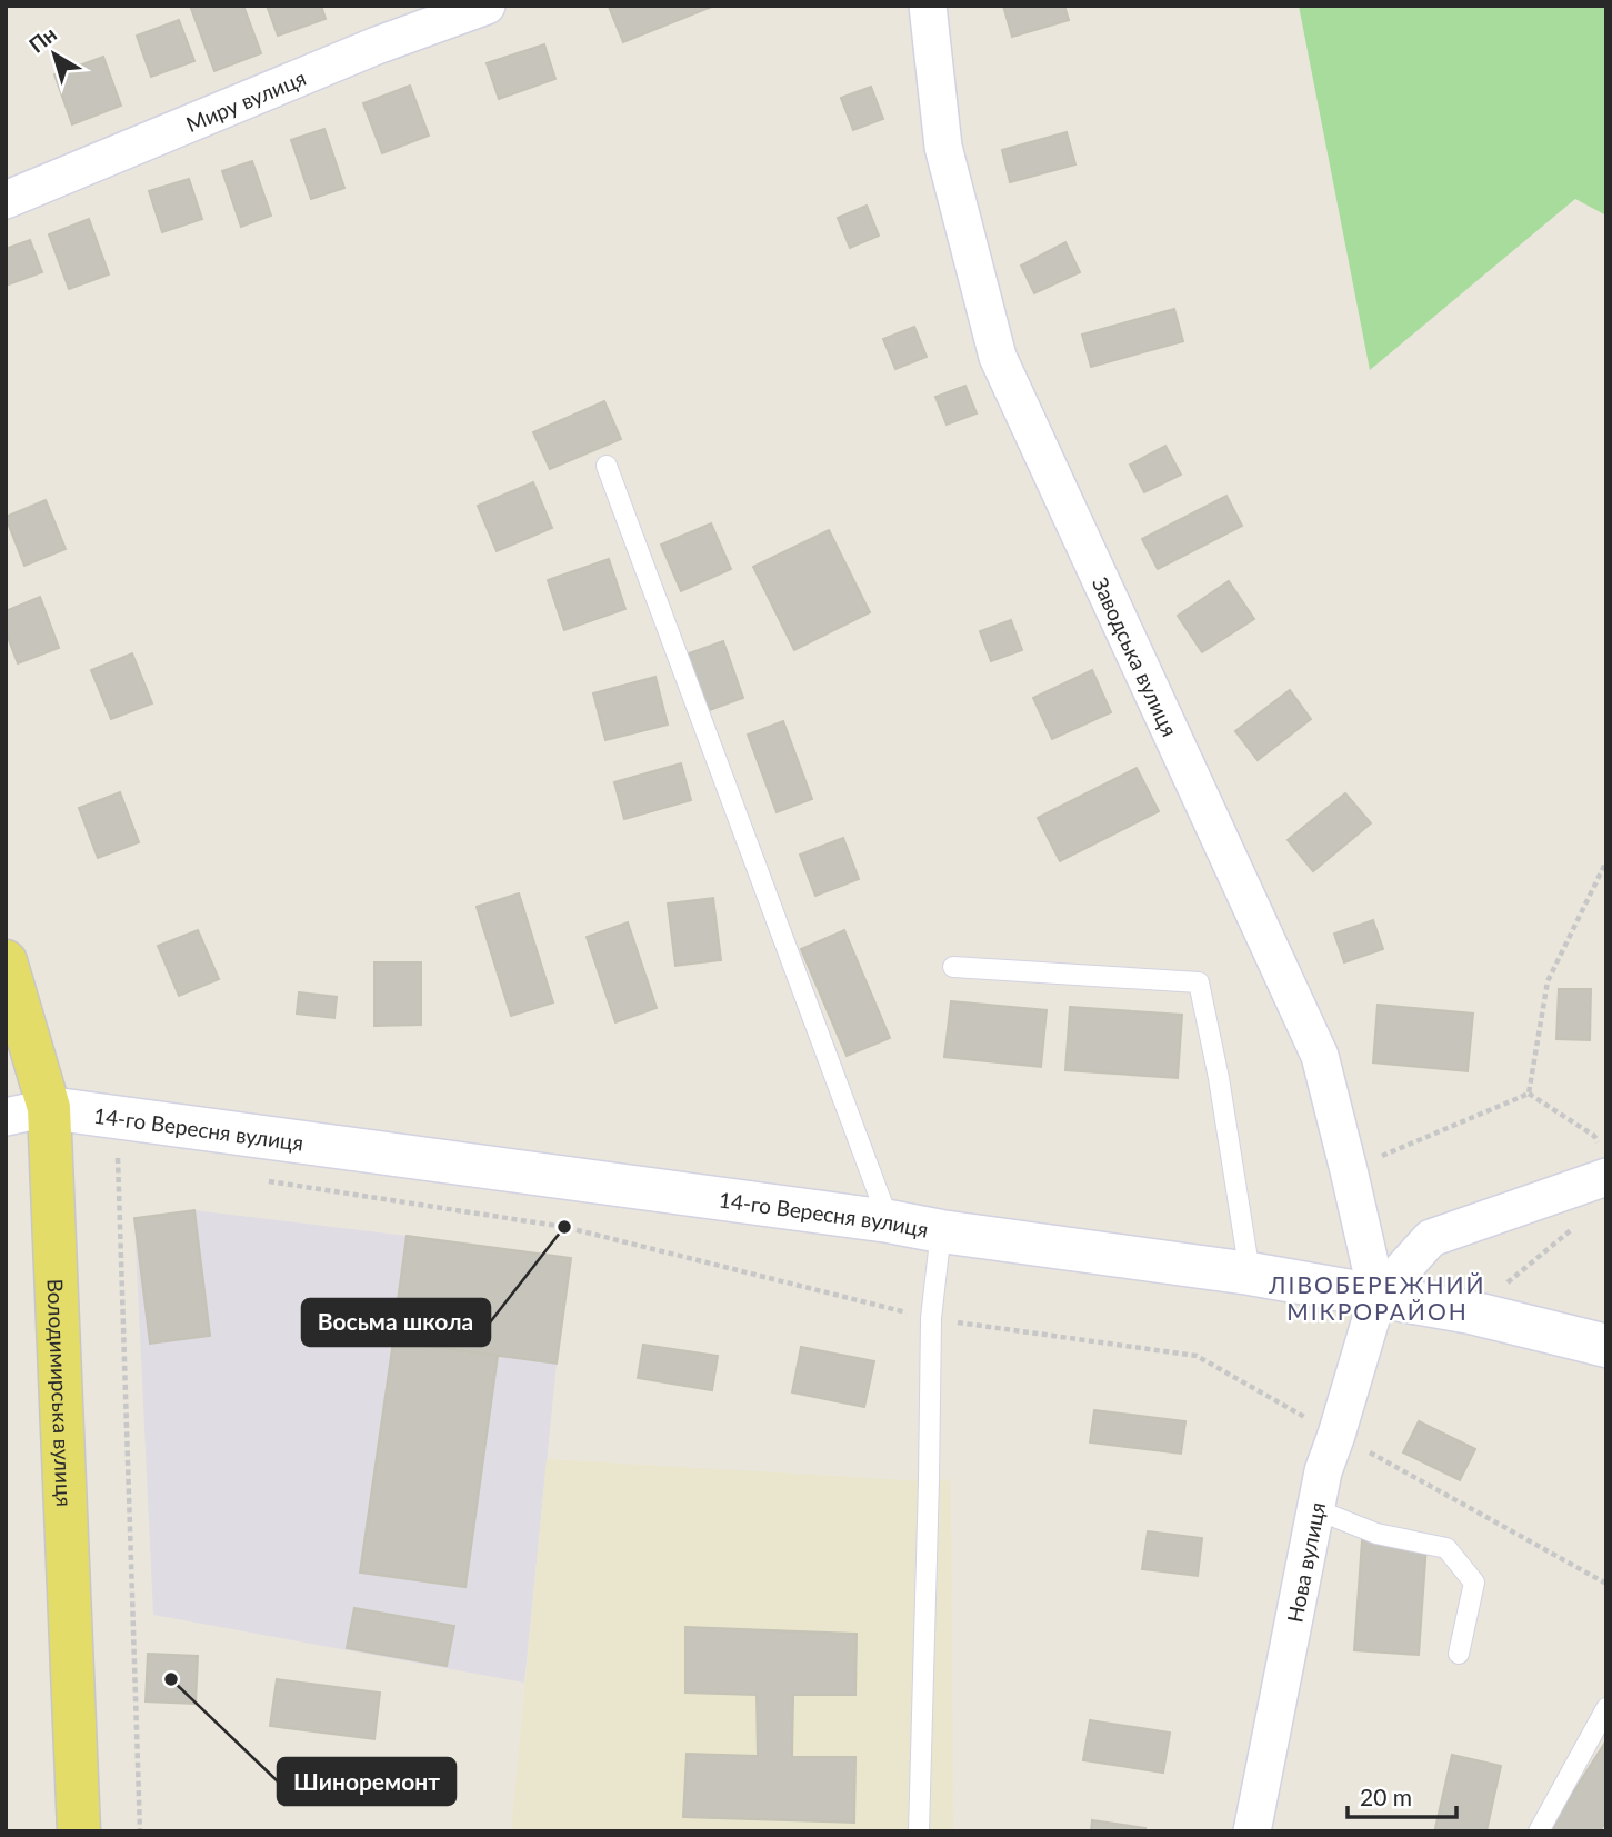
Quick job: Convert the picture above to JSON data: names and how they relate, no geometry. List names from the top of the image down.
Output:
{
  "streets": {
    "main road": ["14-го Вересня вулиця", "Володимирська вулиця"],
    "street": ["Миру вулиця", "Заводська вулиця", "Нова вулиця"]
  },
  "crossings": [
    ["Заводська вулиця", "14-го Вересня вулиця"],
    ["Заводська вулиця", "Нова вулиця"],
    ["14-го Вересня вулиця", "Володимирська вулиця"],
    ["14-го Вересня вулиця", "Нова вулиця"]
  ],
  "districts": ["ЛІВОБЕРЕЖНИЙ МІКРОРАЙОН"],
  "places": ["Восьма школа", "Шиноремонт"],
  "scale_bar": "20 m",
  "north": "top left"
}
